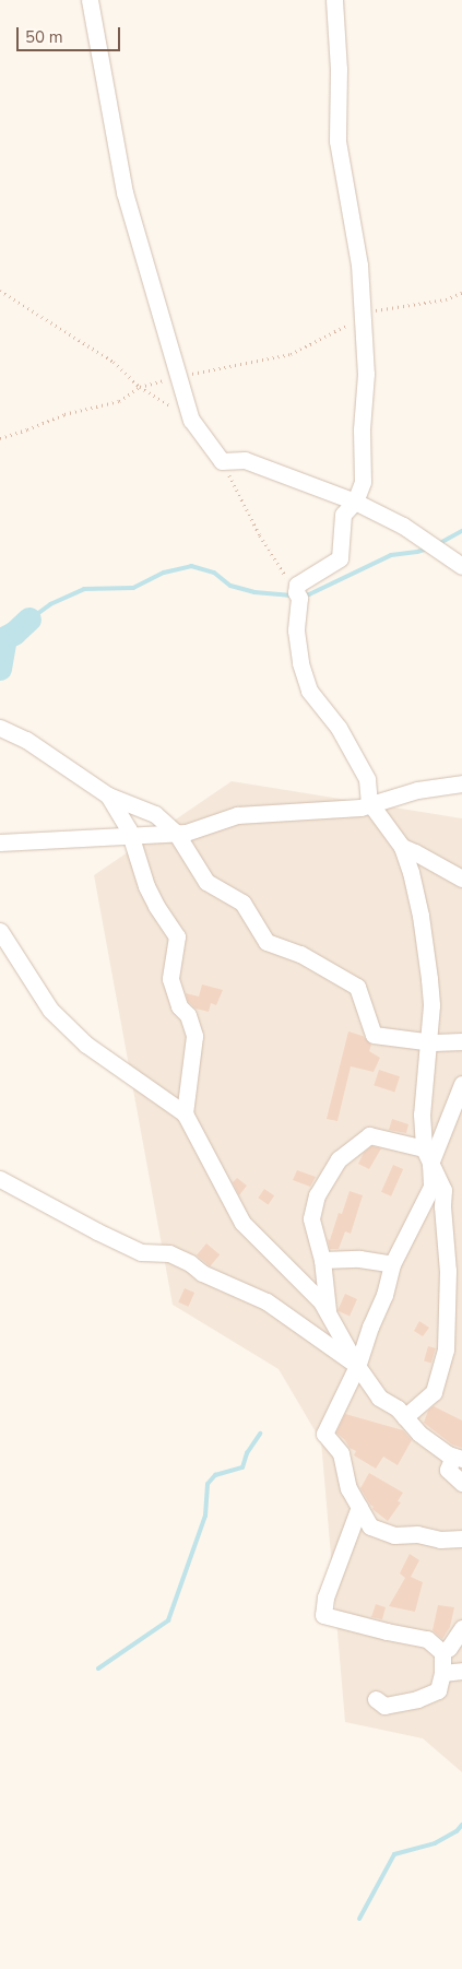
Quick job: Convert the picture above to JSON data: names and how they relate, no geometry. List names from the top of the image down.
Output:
{
  "scale_bar": "50 m"
}
